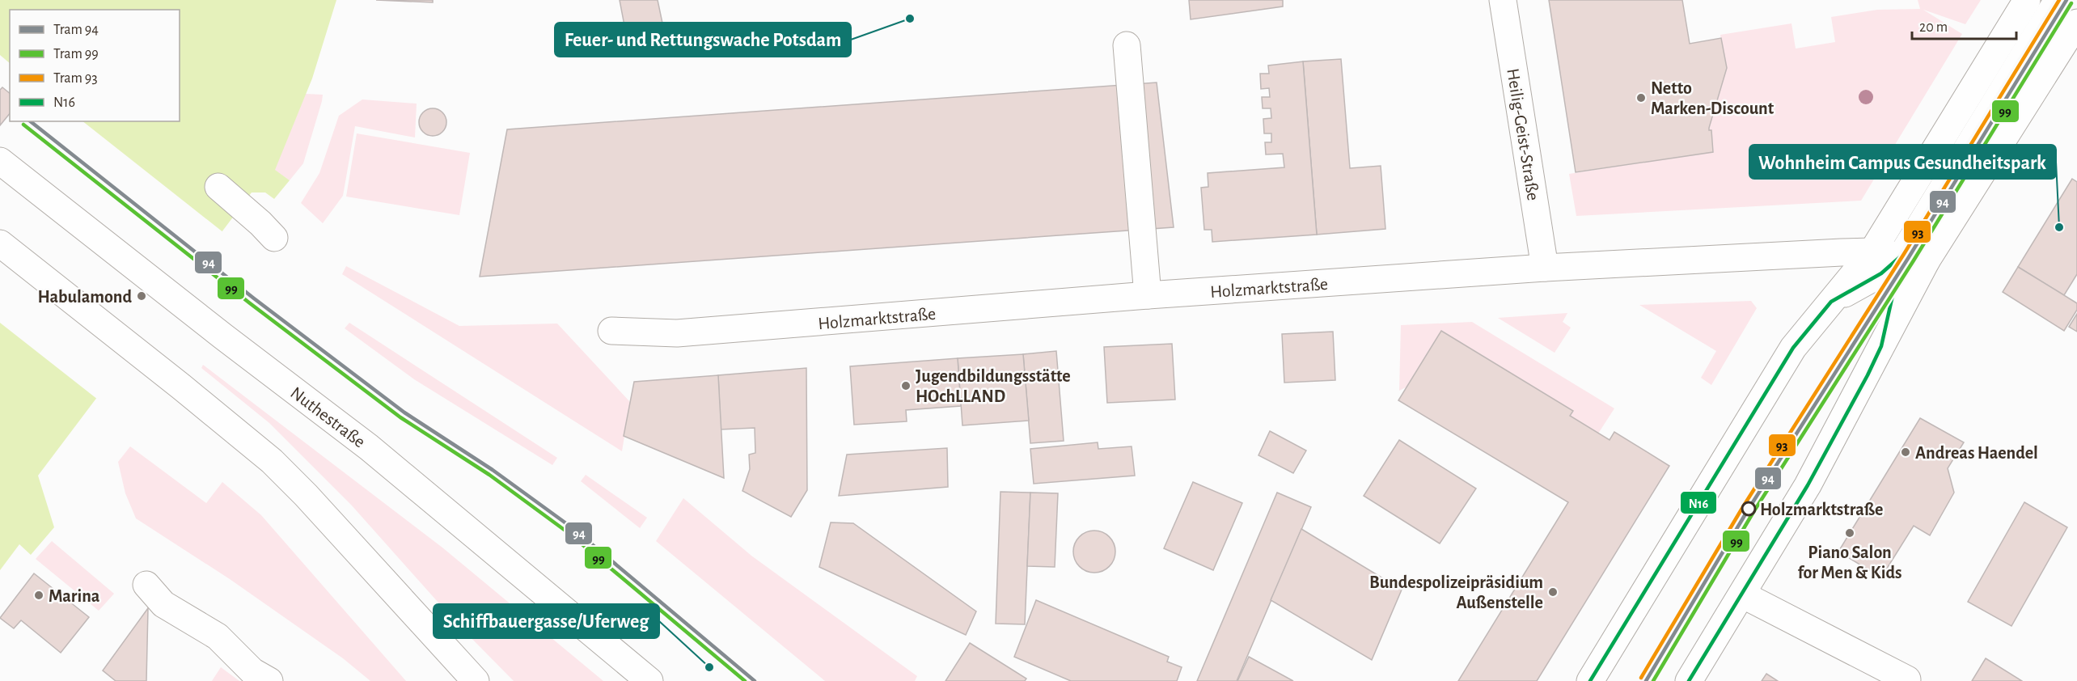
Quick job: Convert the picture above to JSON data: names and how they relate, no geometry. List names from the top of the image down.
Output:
{
  "streets": {
    "main road": ["Heilig-Geist-Straße", "Holzmarktstraße", "Nuthestraße"]
  },
  "crossings": [
    ["Heilig-Geist-Straße", "Holzmarktstraße"]
  ],
  "places": [
    "Feuer- und Rettungswache Potsdam",
    "Netto Marken-Discount",
    "Wohnheim Campus Gesundheitspark",
    "Habulamond",
    "Jugendbildungsstätte HOchLLAND",
    "Andreas Haendel",
    "Holzmarktstraße",
    "Piano Salon for Men & Kids",
    "Bundespolizeipräsidium Außenstelle",
    "Marina",
    "Schiffbauergasse/Uferweg"
  ],
  "lines": [
    "tram line 94",
    "tram line 93",
    "transit line N16",
    "tram line 99"
  ],
  "legend": [
    "Tram 94",
    "Tram 99",
    "Tram 93",
    "N16"
  ],
  "scale_bar": "20 m"
}
